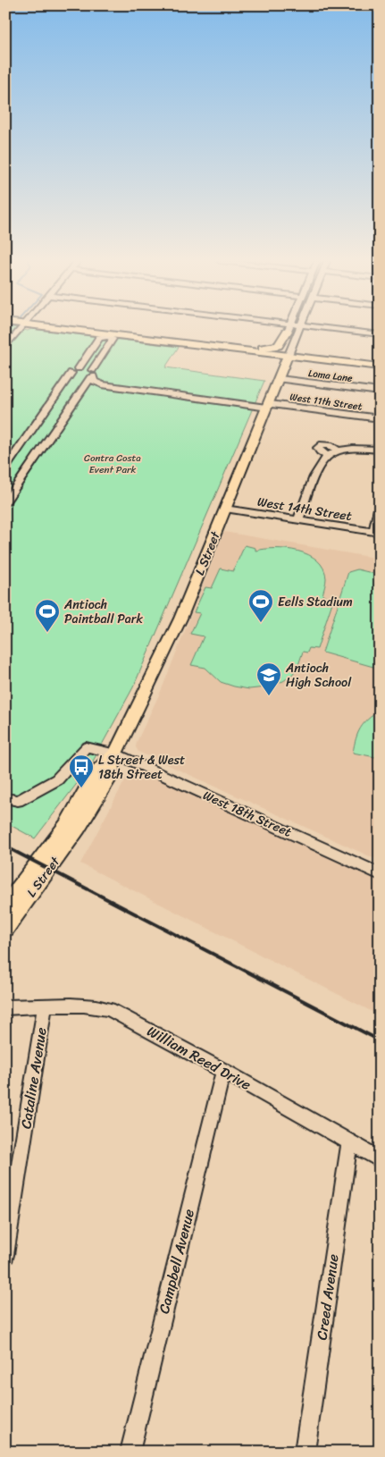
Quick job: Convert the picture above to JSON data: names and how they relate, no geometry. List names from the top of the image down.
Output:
{
  "streets": {
    "main road": ["L Street"],
    "street": [
      "Loma Lane",
      "West 11th Street",
      "West 14th Street",
      "West 18th Street",
      "William Reed Drive",
      "Cataline Avenue",
      "Campbell Avenue",
      "Creed Avenue"
    ]
  },
  "crossings": [
    ["Loma Lane", "L Street"],
    ["West 11th Street", "L Street"],
    ["West 14th Street", "L Street"],
    ["L Street", "West 18th Street"],
    ["William Reed Drive", "Cataline Avenue"],
    ["William Reed Drive", "Campbell Avenue"],
    ["William Reed Drive", "Creed Avenue"]
  ],
  "parks": ["Contra Costa Event Park"],
  "places": {
    "sports": ["Eells Stadium", "Antioch Paintball Park"],
    "school or university": ["Antioch High School"],
    "bus stop": ["L Street & West 18th Street"]
  }
}
